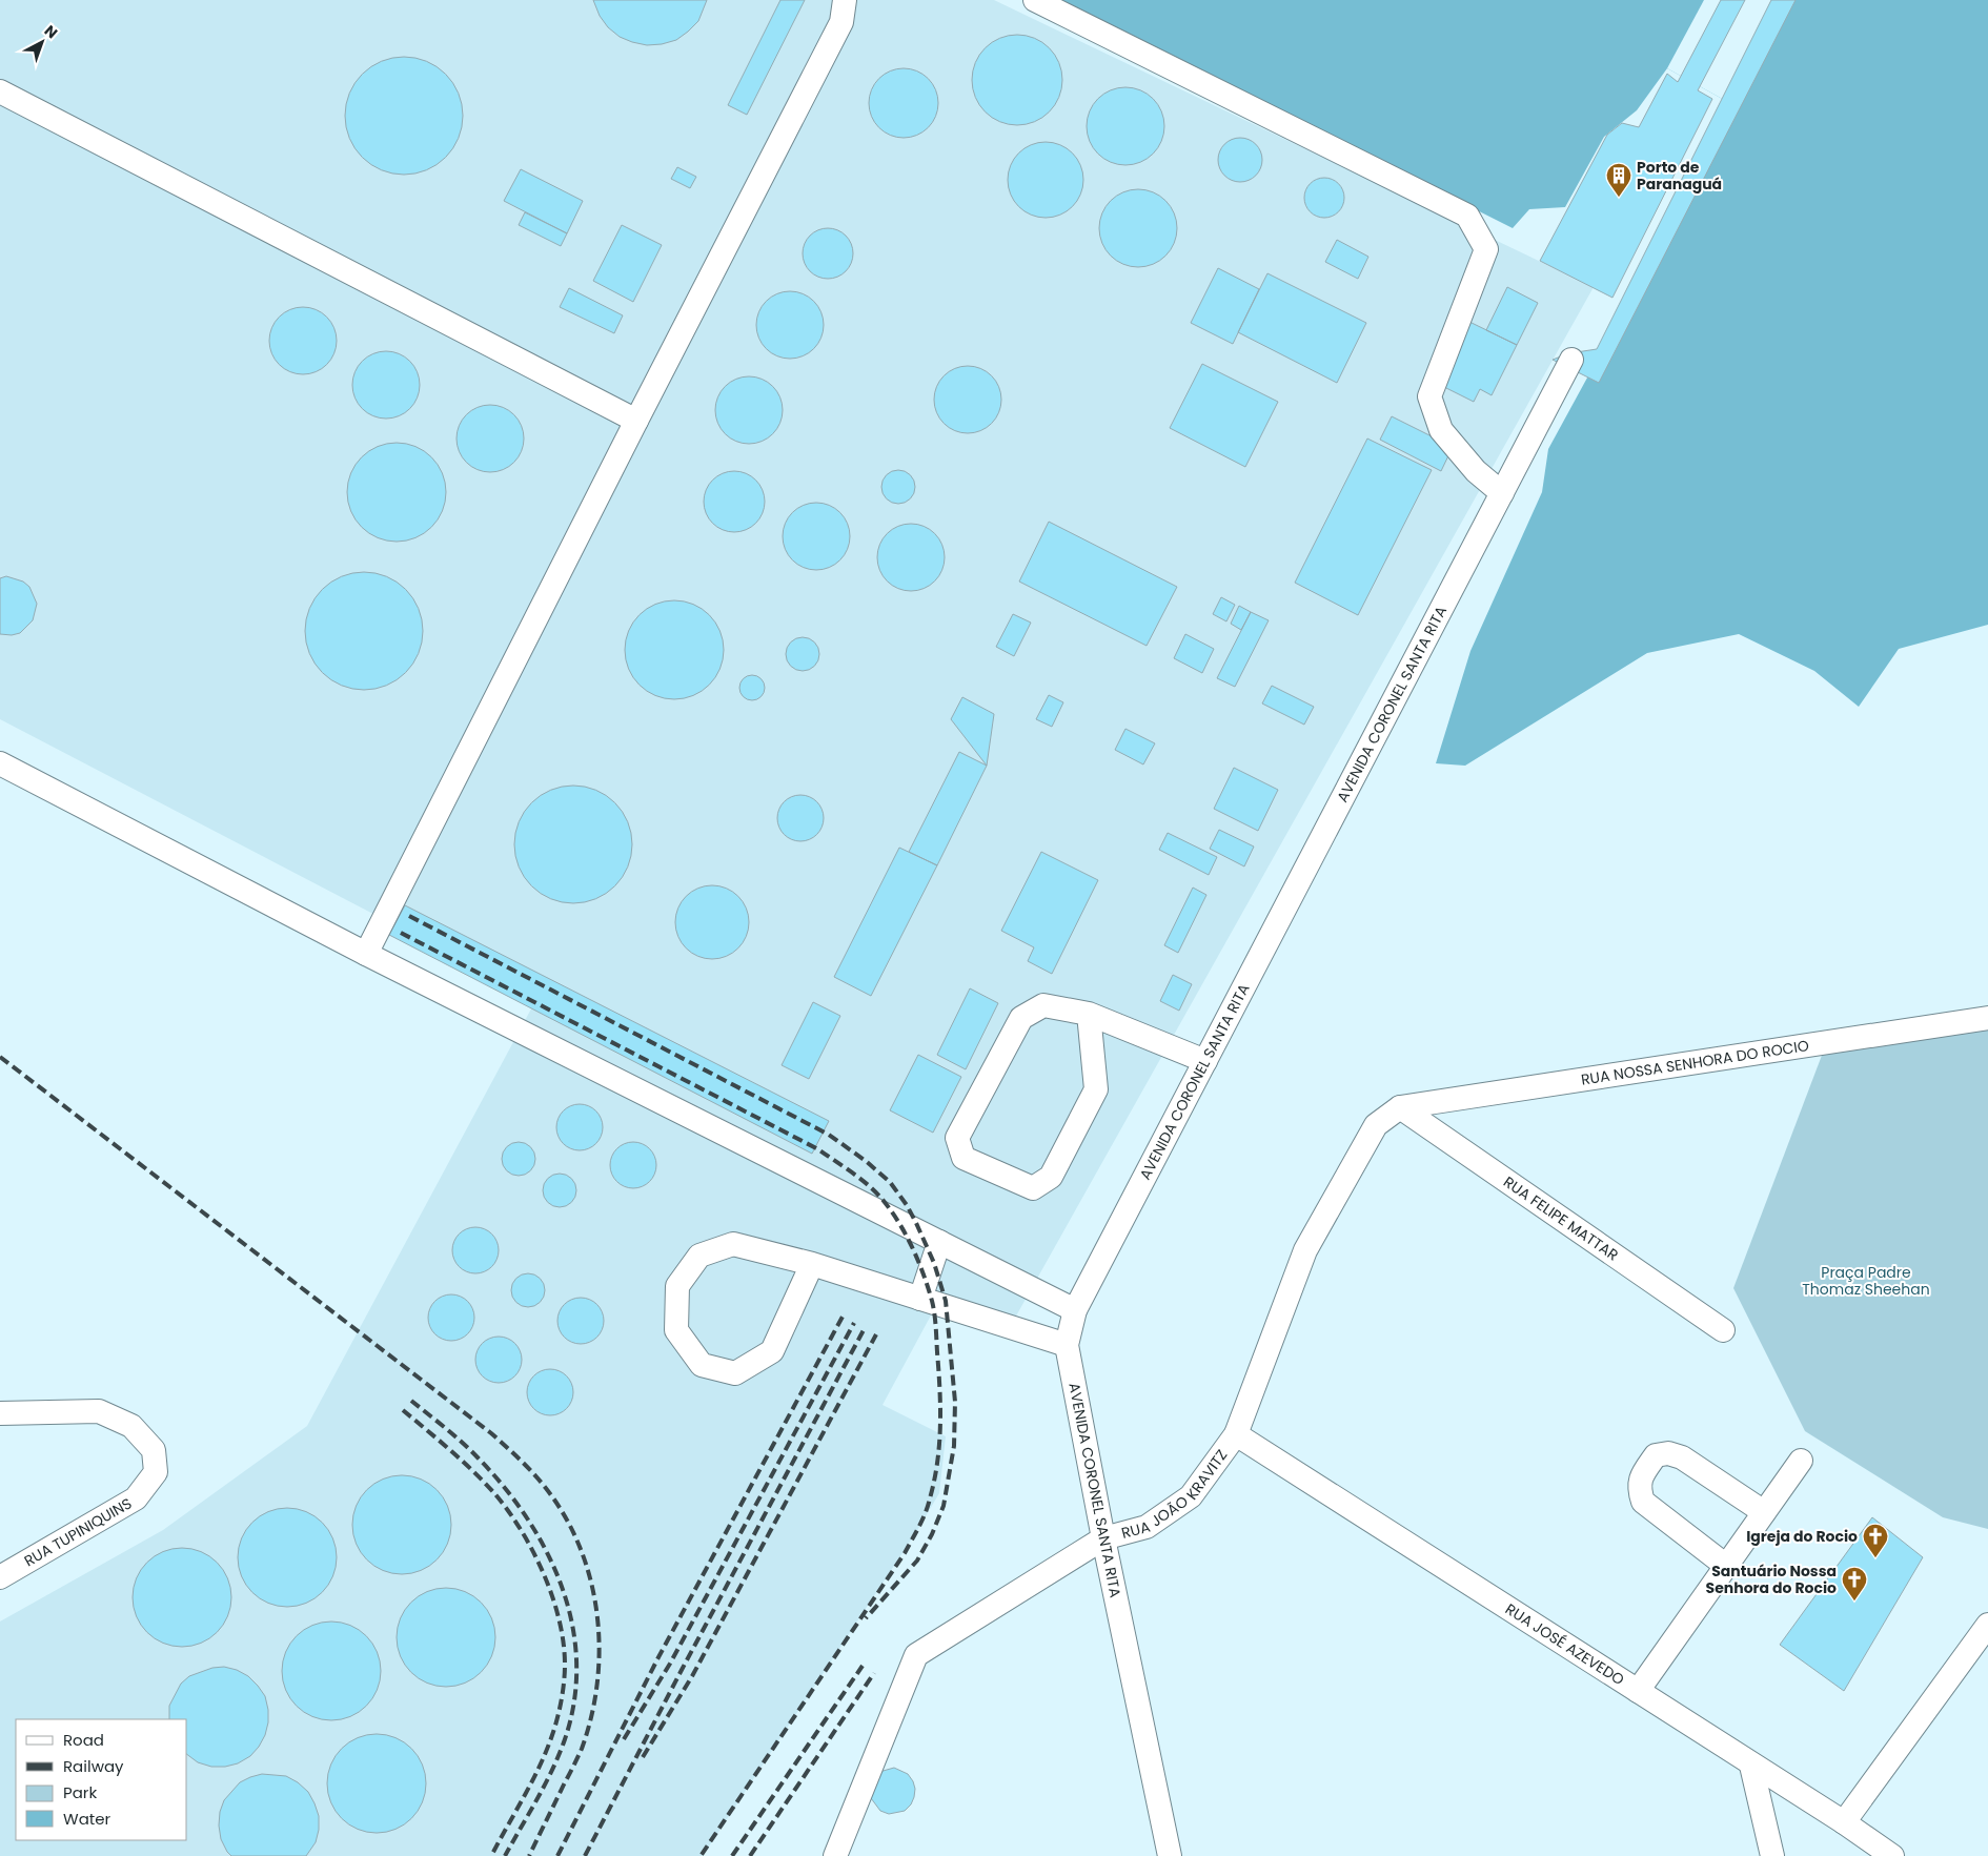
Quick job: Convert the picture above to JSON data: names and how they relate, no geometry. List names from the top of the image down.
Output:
{
  "streets": {
    "street": [
      "AVENIDA CORONEL SANTA RITA",
      "RUA NOSSA SENHORA DO ROCIO",
      "RUA FELIPE MATTAR",
      "RUA JOÃO KRAVITZ",
      "RUA TUPINIQUINS",
      "RUA JOSÉ AZEVEDO"
    ]
  },
  "crossings": [
    ["AVENIDA CORONEL SANTA RITA", "RUA JOÃO KRAVITZ"],
    ["RUA NOSSA SENHORA DO ROCIO", "RUA FELIPE MATTAR"],
    ["RUA NOSSA SENHORA DO ROCIO", "RUA JOÃO KRAVITZ"],
    ["RUA FELIPE MATTAR", "RUA JOÃO KRAVITZ"],
    ["RUA JOÃO KRAVITZ", "RUA JOSÉ AZEVEDO"]
  ],
  "parks": ["Praça Padre Thomaz Sheehan"],
  "places": {
    "building": ["Porto de Paranaguá"],
    "church": ["Igreja do Rocio", "Santuário Nossa Senhora do Rocio"]
  },
  "legend": [
    "Road",
    "Railway",
    "Park",
    "Water"
  ],
  "north": "top right"
}
